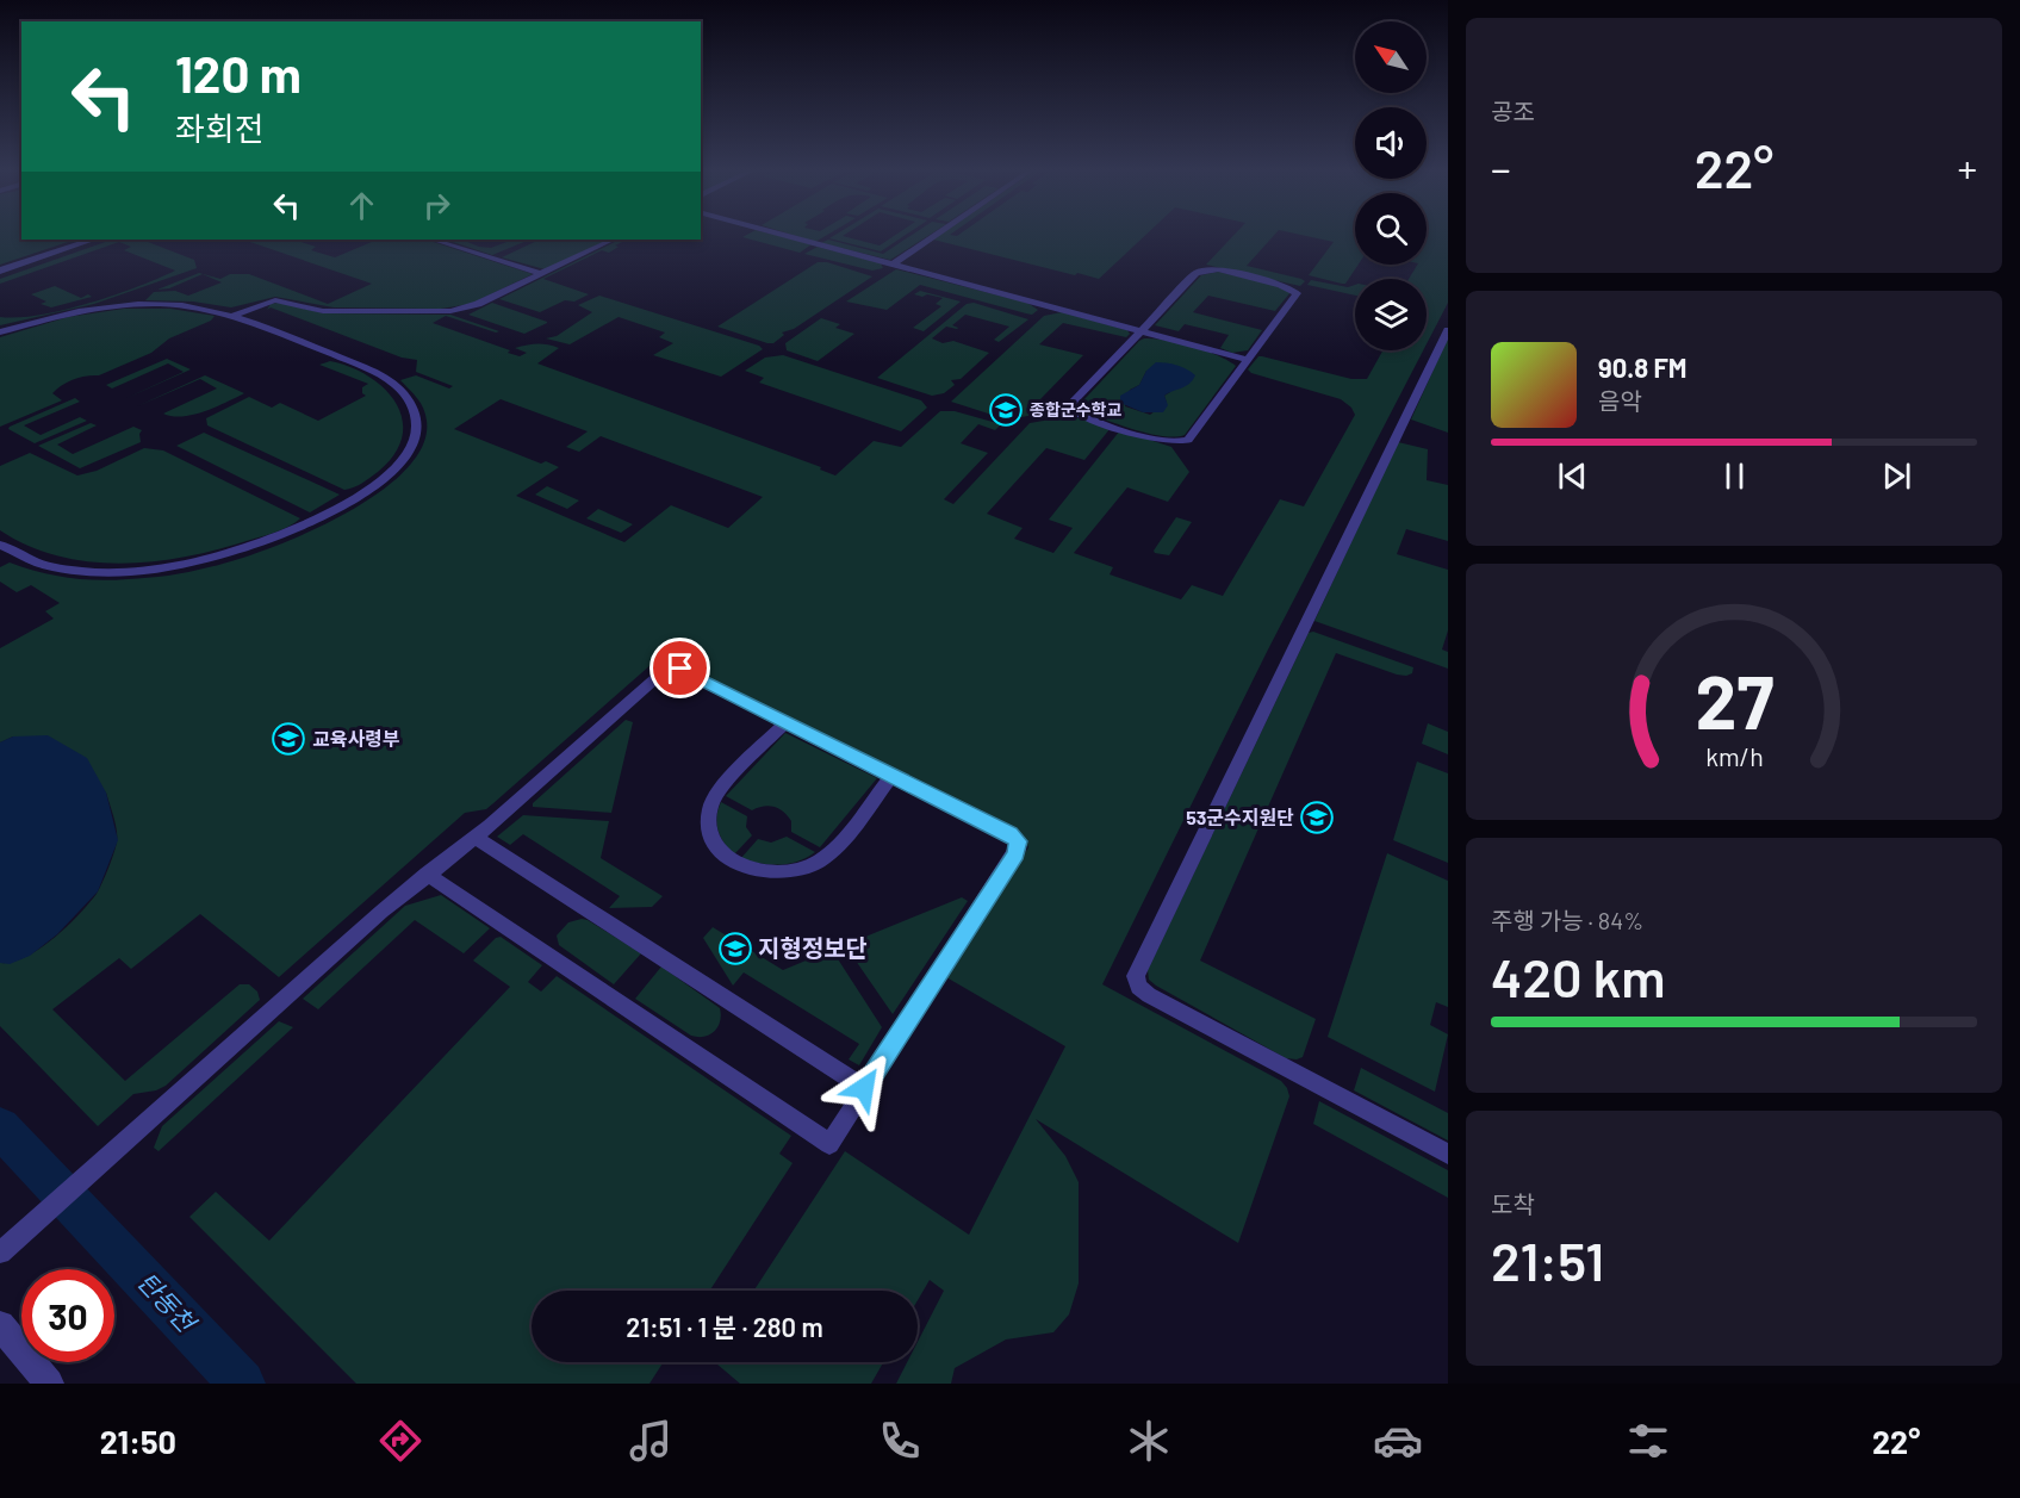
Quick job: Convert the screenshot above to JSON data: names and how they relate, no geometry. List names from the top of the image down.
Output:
{
  "water": ["탄동천"],
  "places": {
    "school or university": [
      "종합군수학교",
      "교육사령부",
      "53군수지원단",
      "지형정보단"
    ]
  },
  "north": "top left",
  "page": {
    "tile": [
      "공조",
      ["주행 가능 · 84%", "420 km"],
      ["도착", "21:51"]
    ],
    "turn": ["120 m", "좌회전"],
    "heat": ["−", "22°", "+"],
    "song": ["90.8 FM", "음악"],
    "limit": "30",
    "trip": "21:51 · 1 분 · 280 m",
    "tabs": ["21:50", "22°"],
    "gauge": ["27", "km/h"]
  }
}
